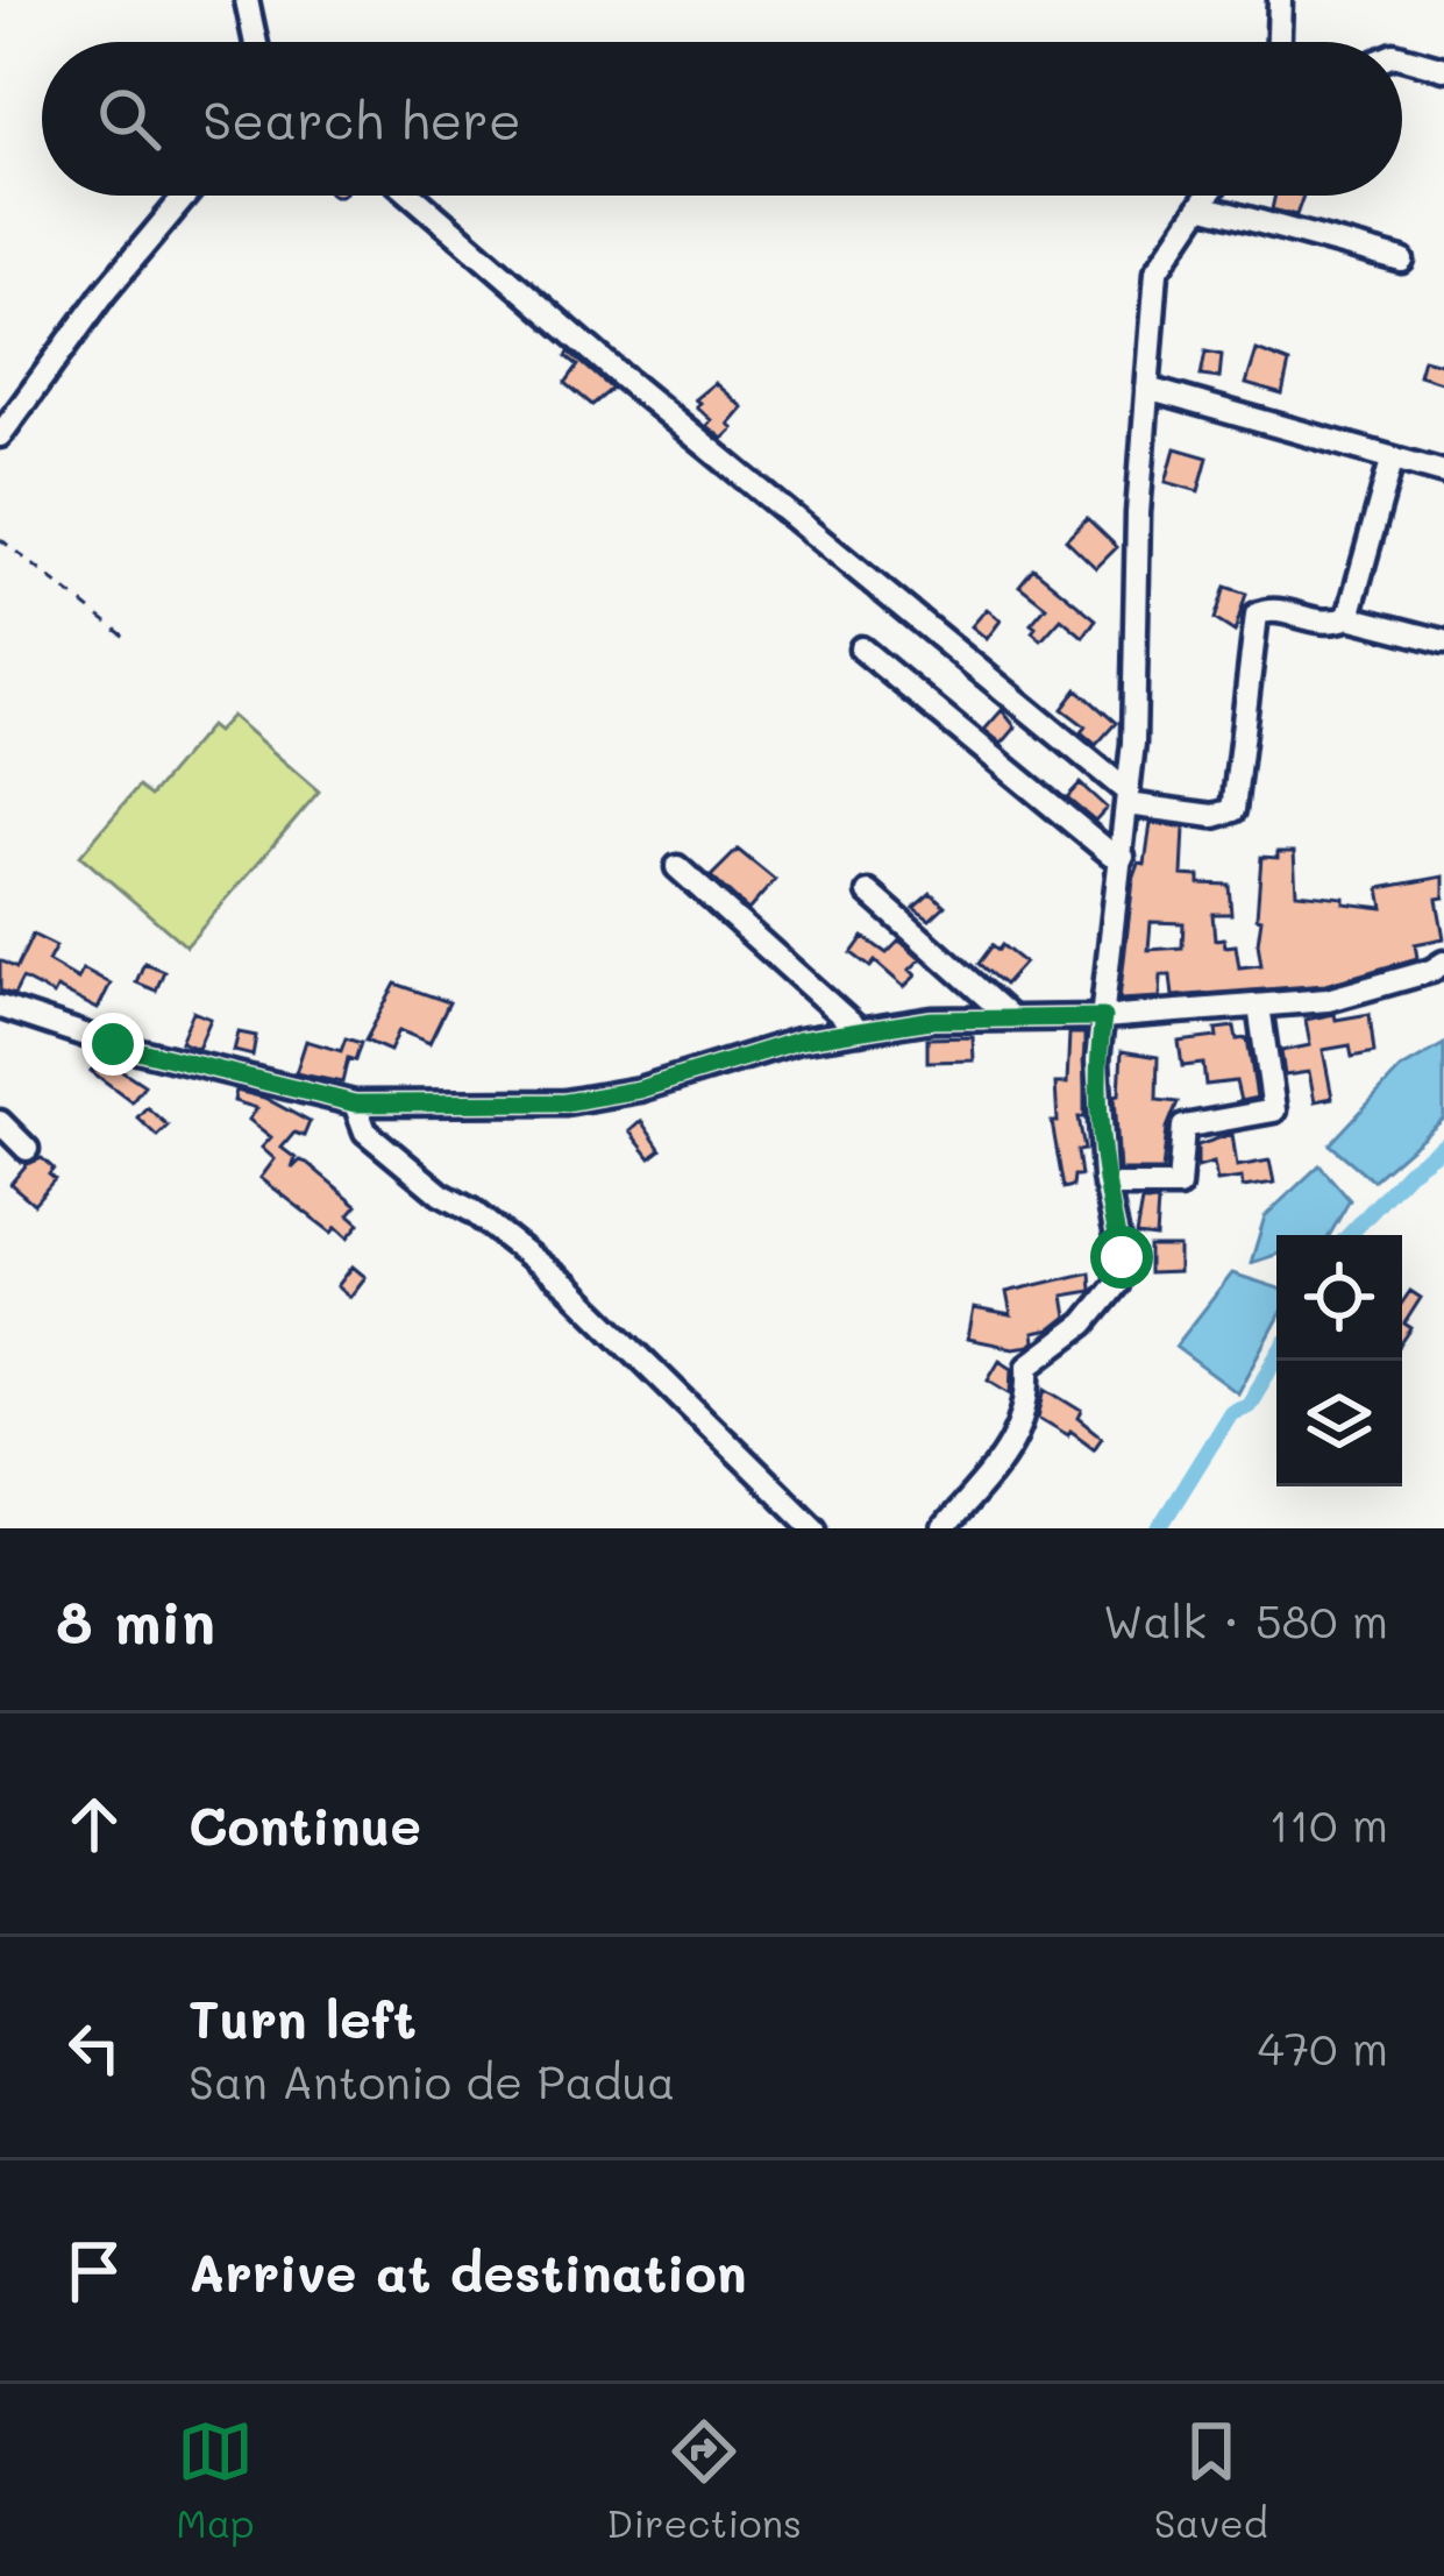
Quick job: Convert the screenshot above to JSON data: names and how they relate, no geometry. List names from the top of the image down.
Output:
{
  "page": {
    "search": "Search here",
    "heading": ["8 min", "Walk · 580 m"],
    "list": [
      ["Continue", "110 m"],
      ["Turn left", "San Antonio de Padua", "470 m"],
      "Arrive at destination"
    ],
    "nav": ["Map", "Directions", "Saved"]
  }
}
